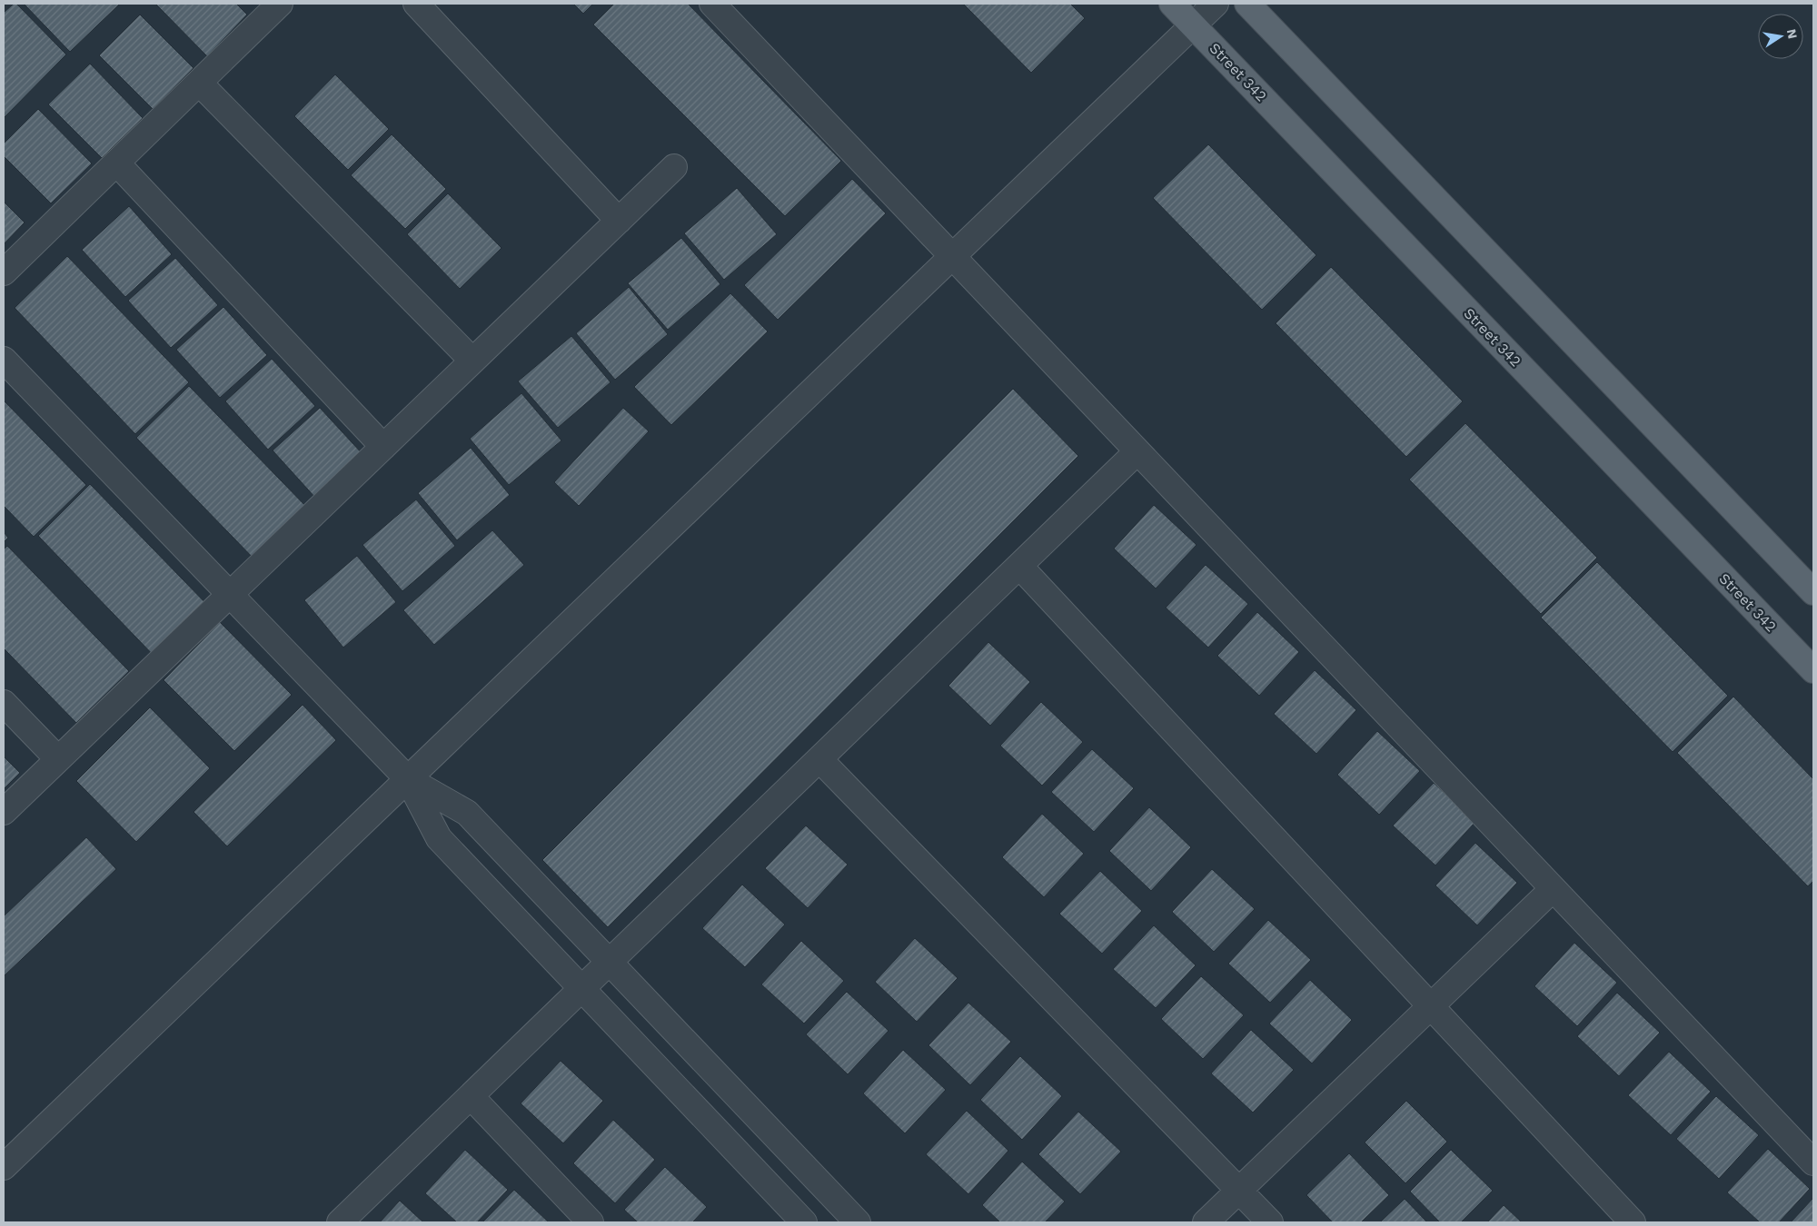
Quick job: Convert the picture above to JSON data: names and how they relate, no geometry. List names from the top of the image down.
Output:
{
  "streets": {
    "main road": ["Street 342"]
  },
  "north": "right"
}
